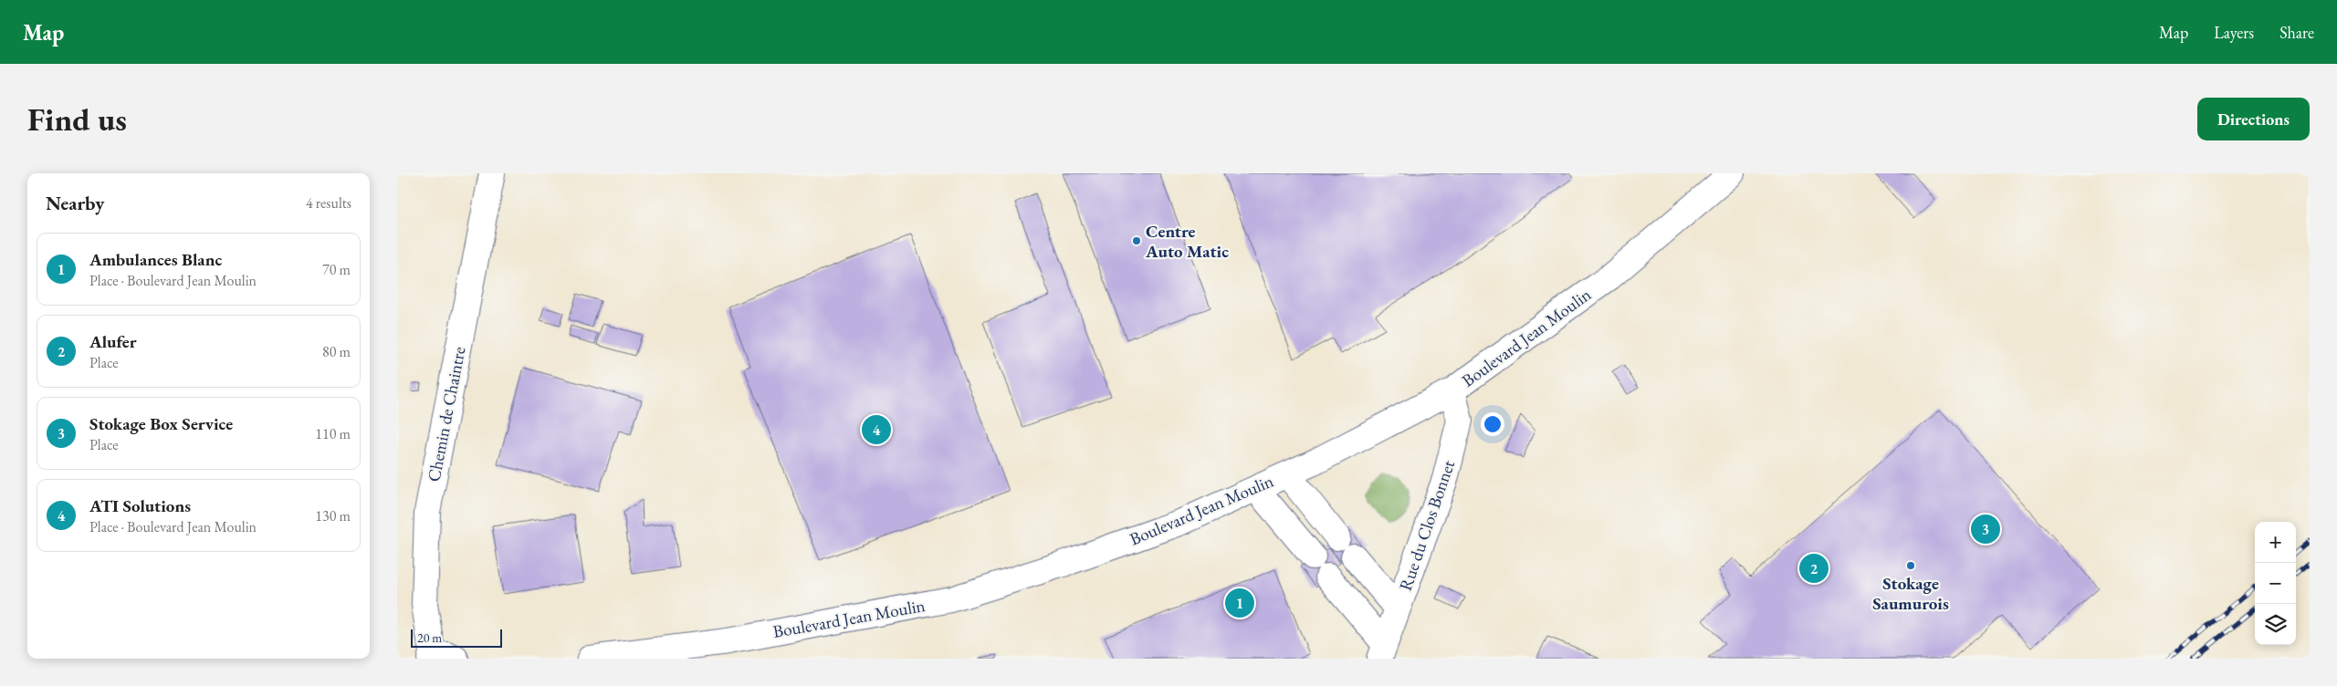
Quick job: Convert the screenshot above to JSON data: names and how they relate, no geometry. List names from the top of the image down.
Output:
{
  "streets": {
    "street": ["Boulevard Jean Moulin", "Chemin de Chaintre", "Rue du Clos Bonnet"]
  },
  "crossings": [
    ["Boulevard Jean Moulin", "Rue du Clos Bonnet"]
  ],
  "places": ["Centre Auto Matic", "Stokage Saumurois"],
  "scale_bar": "20 m",
  "page": {
    "header": "Map",
    "nav": ["Map", "Layers", "Share"],
    "buttons": "Directions",
    "title": "Find us",
    "heading": ["Nearby", "4 results"],
    "list": [
      {
        "mark": "1",
        "name": "Ambulances Blanc",
        "note": "Place · Boulevard Jean Moulin",
        "value": "70 m"
      },
      {
        "mark": "2",
        "name": "Alufer",
        "note": "Place",
        "value": "80 m"
      },
      {
        "mark": "3",
        "name": "Stokage Box Service",
        "note": "Place",
        "value": "110 m"
      },
      {
        "mark": "4",
        "name": "ATI Solutions",
        "note": "Place · Boulevard Jean Moulin",
        "value": "130 m"
      }
    ],
    "pins": [
      "4",
      "3",
      "2",
      "1"
    ],
    "map_buttons": ["+", "−"],
    "scale": "20 m"
  }
}
